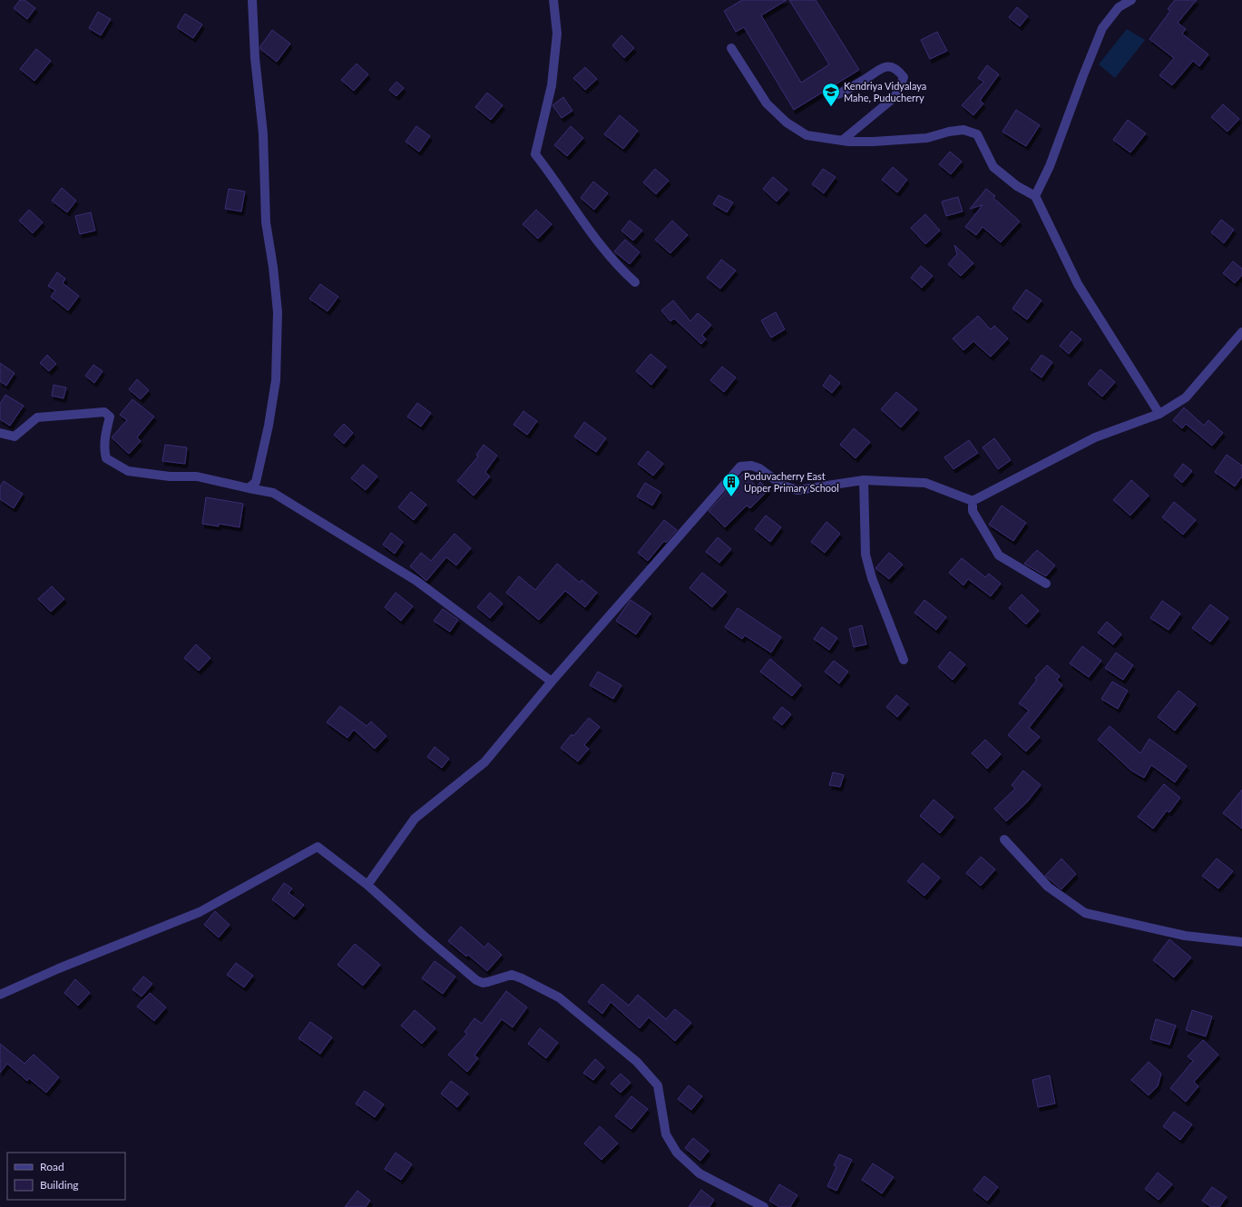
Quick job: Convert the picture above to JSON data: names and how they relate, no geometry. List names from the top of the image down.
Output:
{
  "places": {
    "school or university": ["Kendriya Vidyalaya Mahe, Puducherry"],
    "building": ["Poduvacherry East Upper Primary School"]
  },
  "legend": ["Road", "Building"]
}
